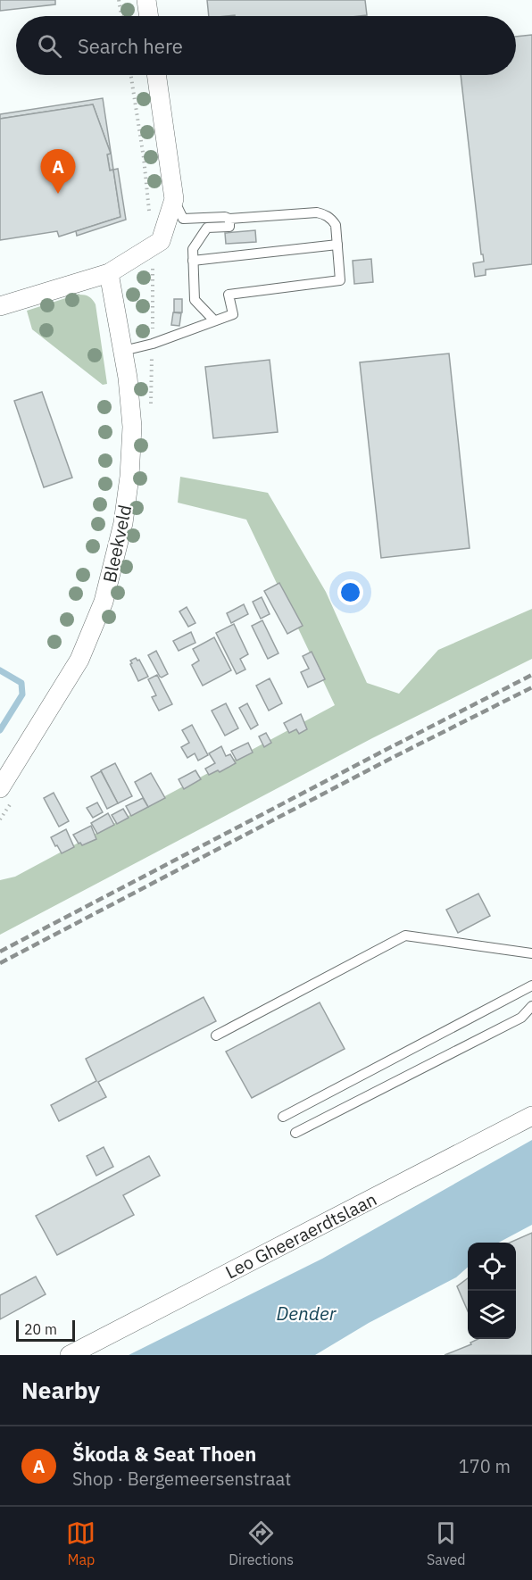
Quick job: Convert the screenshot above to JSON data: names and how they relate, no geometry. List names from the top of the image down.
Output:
{
  "streets": {
    "street": ["Bleekveld", "Leo Gheeraerdtslaan"]
  },
  "water": ["Dender"],
  "scale_bar": "20 m",
  "page": {
    "search": "Search here",
    "pins": "A",
    "scale": "20 m",
    "heading": "Nearby",
    "list": [
      {
        "mark": "A",
        "name": "Škoda & Seat Thoen",
        "note": "Shop · Bergemeersenstraat",
        "value": "170 m"
      }
    ],
    "nav": ["Map", "Directions", "Saved"]
  }
}
